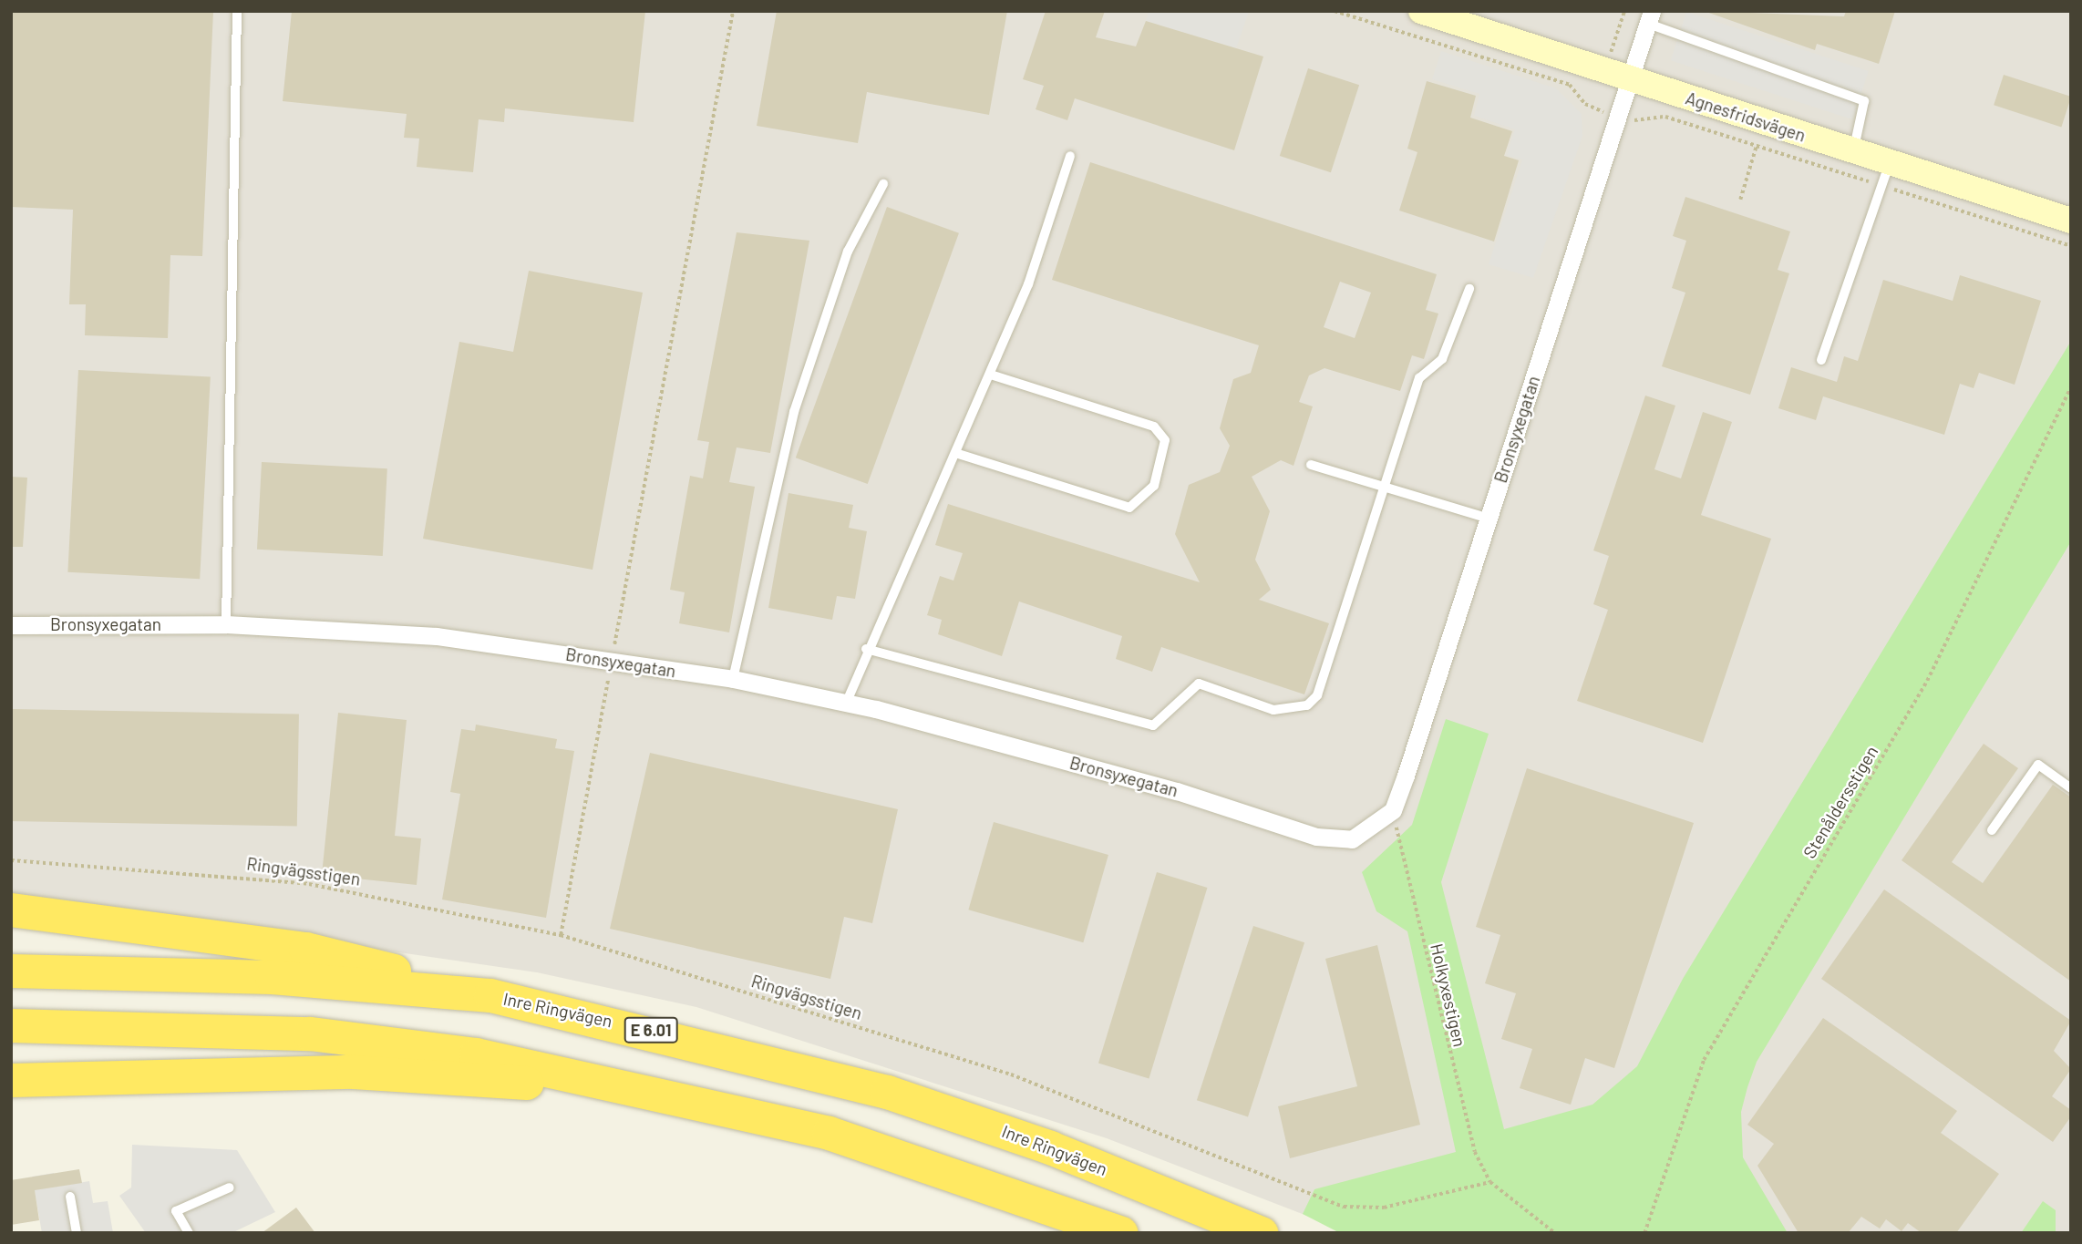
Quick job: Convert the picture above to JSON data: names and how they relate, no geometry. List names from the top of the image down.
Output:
{
  "streets": {
    "highway": ["Inre Ringvägen", "E 6.01"],
    "main road": ["Agnesfridsvägen"],
    "street": ["Bronsyxegatan"],
    "path": ["Stenåldersstigen", "Ringvägsstigen", "Holkyxestigen"]
  },
  "crossings": [
    ["Agnesfridsvägen", "Bronsyxegatan"],
    ["Bronsyxegatan", "Holkyxestigen"],
    ["Ringvägsstigen", "Holkyxestigen"]
  ]
}
